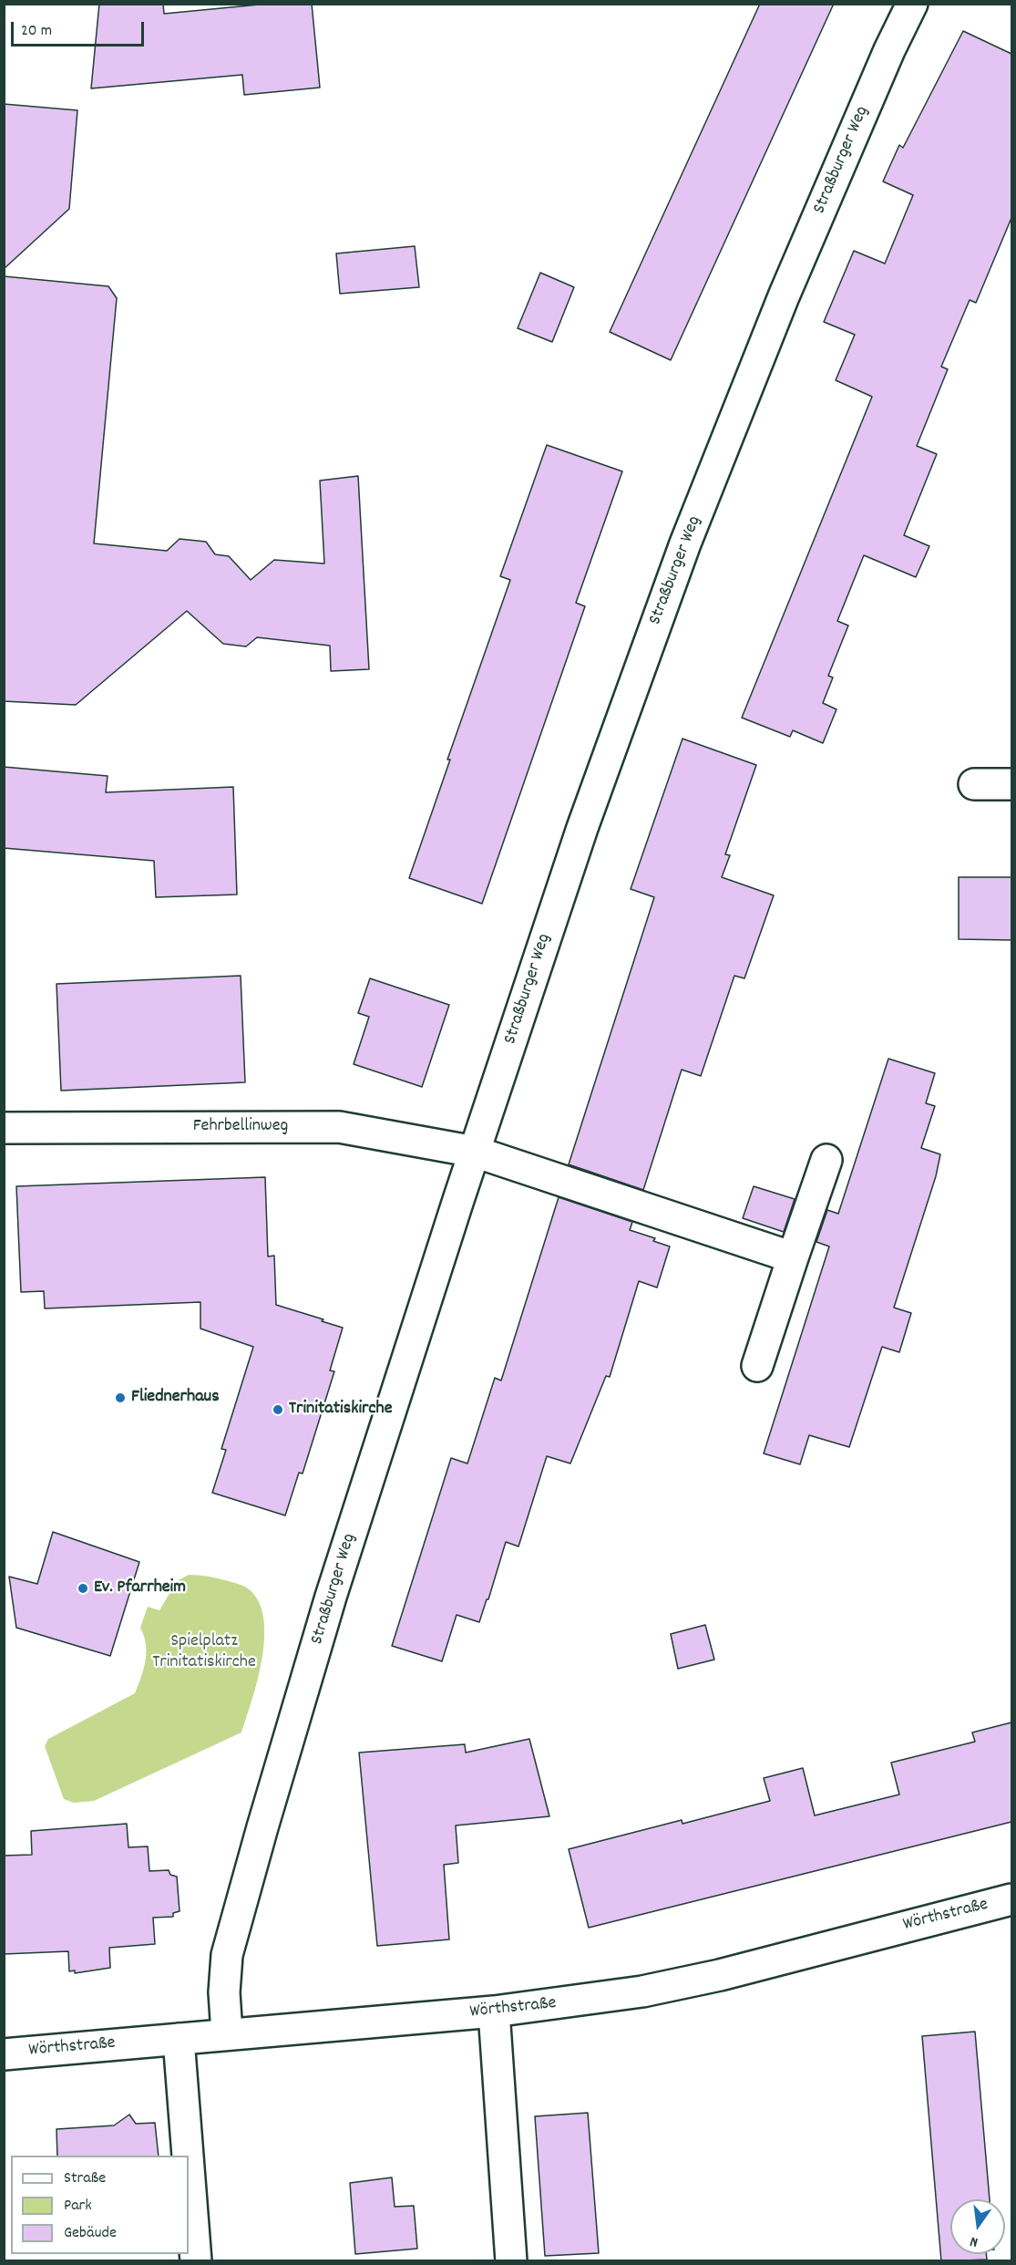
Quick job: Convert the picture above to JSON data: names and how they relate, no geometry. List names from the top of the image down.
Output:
{
  "streets": {
    "street": ["Straßburger Weg", "Fehrbellinweg", "Wörthstraße"]
  },
  "crossings": [
    ["Straßburger Weg", "Fehrbellinweg"],
    ["Straßburger Weg", "Wörthstraße"]
  ],
  "parks": ["Spielplatz Trinitatiskirche"],
  "places": ["Fliednerhaus", "Trinitatiskirche", "Ev. Pfarrheim"],
  "legend": ["Straße", "Park", "Gebäude"],
  "scale_bar": "20 m",
  "north": "bottom"
}
